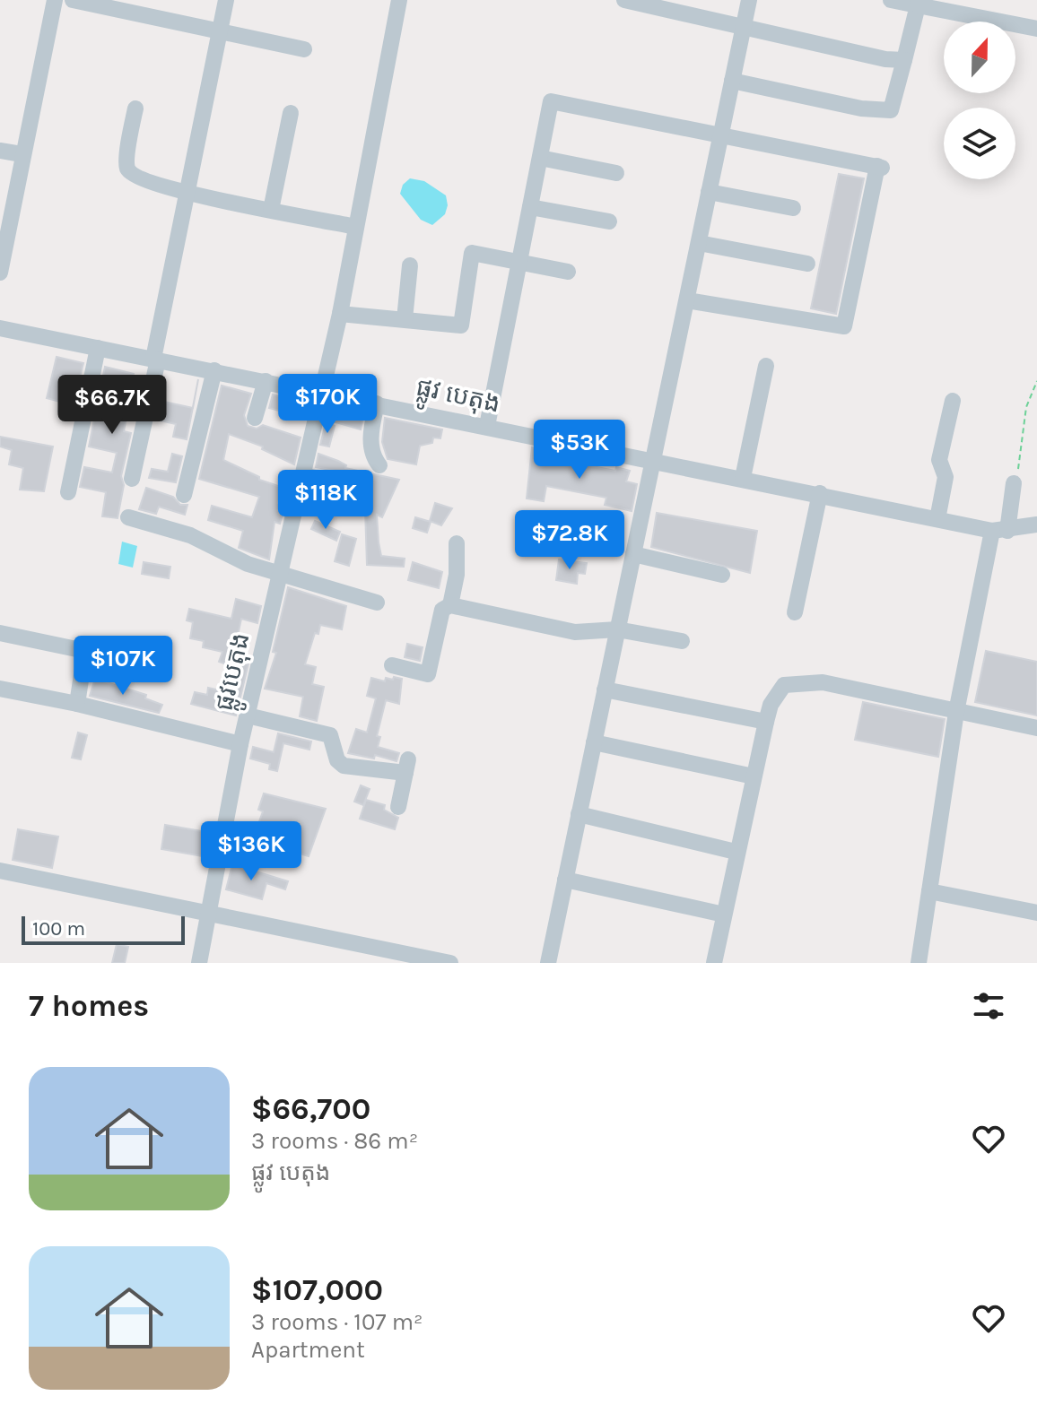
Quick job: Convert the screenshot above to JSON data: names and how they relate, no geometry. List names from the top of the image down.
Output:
{
  "streets": {
    "street": ["ផ្លូវ បេតុង", "ផ្លូវបេតុង"]
  },
  "crossings": [
    ["ផ្លូវ បេតុង", "ផ្លូវបេតុង"]
  ],
  "scale_bar": "100 m",
  "north": "top",
  "page": {
    "price": [
      "$170K",
      "$66.7K",
      "$53K",
      "$118K",
      "$72.8K",
      "$107K",
      "$136K"
    ],
    "scale": "100 m",
    "heading": "7 homes",
    "list": [
      {
        "name": "$66,700",
        "note": "3 rooms · 86 m² · ផ្លូវ បេតុង"
      },
      {
        "name": "$107,000",
        "note": "3 rooms · 107 m² · Apartment"
      }
    ]
  }
}
